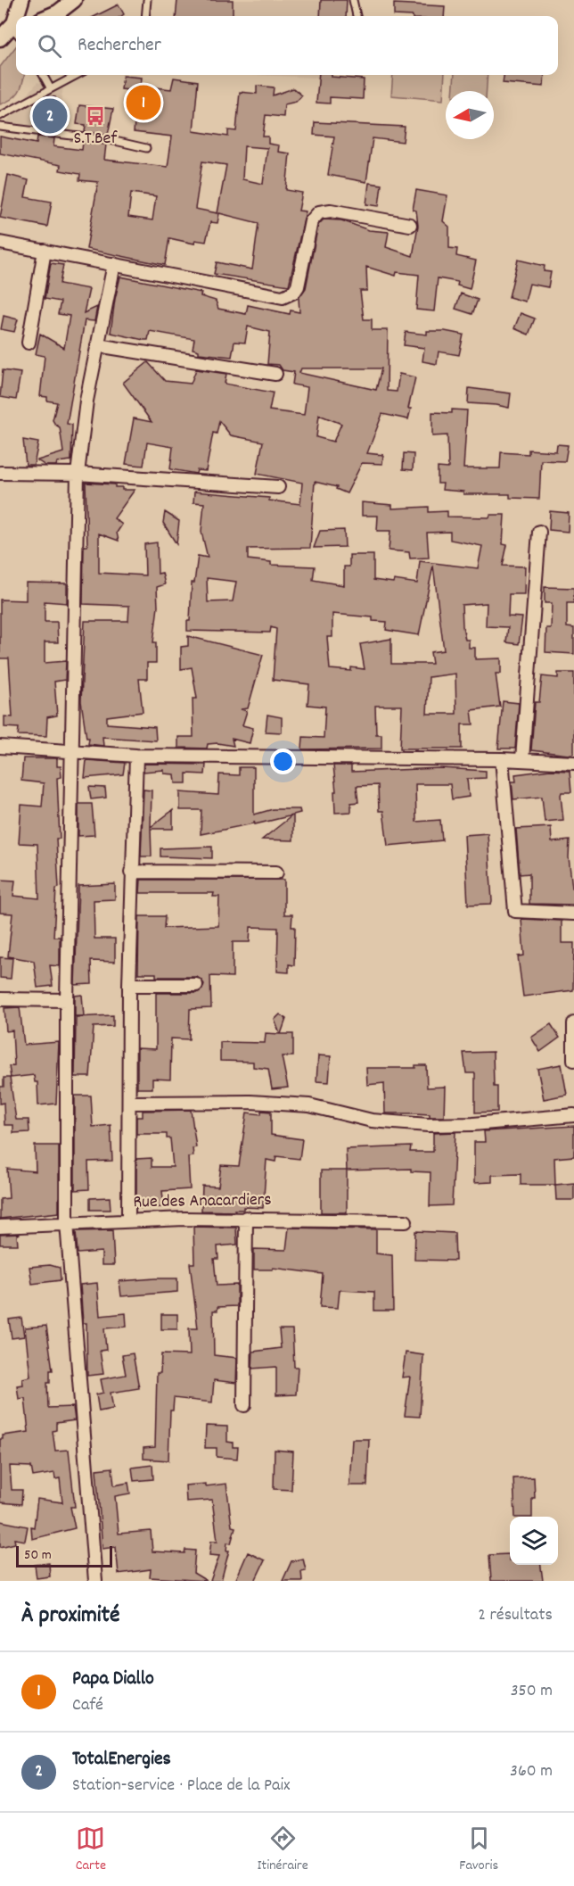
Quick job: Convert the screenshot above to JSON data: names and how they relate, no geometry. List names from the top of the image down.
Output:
{
  "streets": {
    "street": ["Rue des Anacardiers"]
  },
  "places": {
    "bus stop": ["S.T.Bef"]
  },
  "scale_bar": "50 m",
  "north": "left",
  "page": {
    "search": "Rechercher",
    "pins": ["1", "2"],
    "scale": "50 m",
    "heading": ["À proximité", "2 résultats"],
    "list": [
      {
        "mark": "1",
        "name": "Papa Diallo",
        "note": "Café",
        "value": "350 m"
      },
      {
        "mark": "2",
        "name": "TotalEnergies",
        "note": "Station-service · Place de la Paix",
        "value": "360 m"
      }
    ],
    "nav": ["Carte", "Itinéraire", "Favoris"]
  }
}
